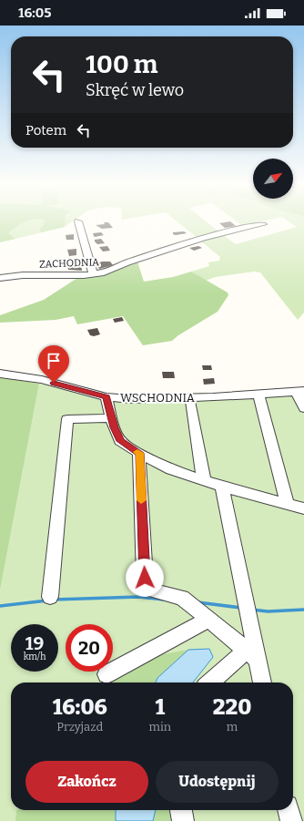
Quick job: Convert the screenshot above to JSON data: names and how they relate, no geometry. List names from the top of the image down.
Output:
{
  "streets": {
    "street": ["ZACHODNIA", "WSCHODNIA"]
  },
  "north": "top right",
  "page": {
    "status": "16:05",
    "turn": ["100 m", "Skręć w lewo"],
    "then": "Potem",
    "speed": "19 km/h",
    "limit": "20",
    "eta": [
      "16:06",
      "Przyjazd",
      "1",
      "min",
      "220",
      "m"
    ],
    "buttons": ["Zakończ", "Udostępnij"]
  }
}
